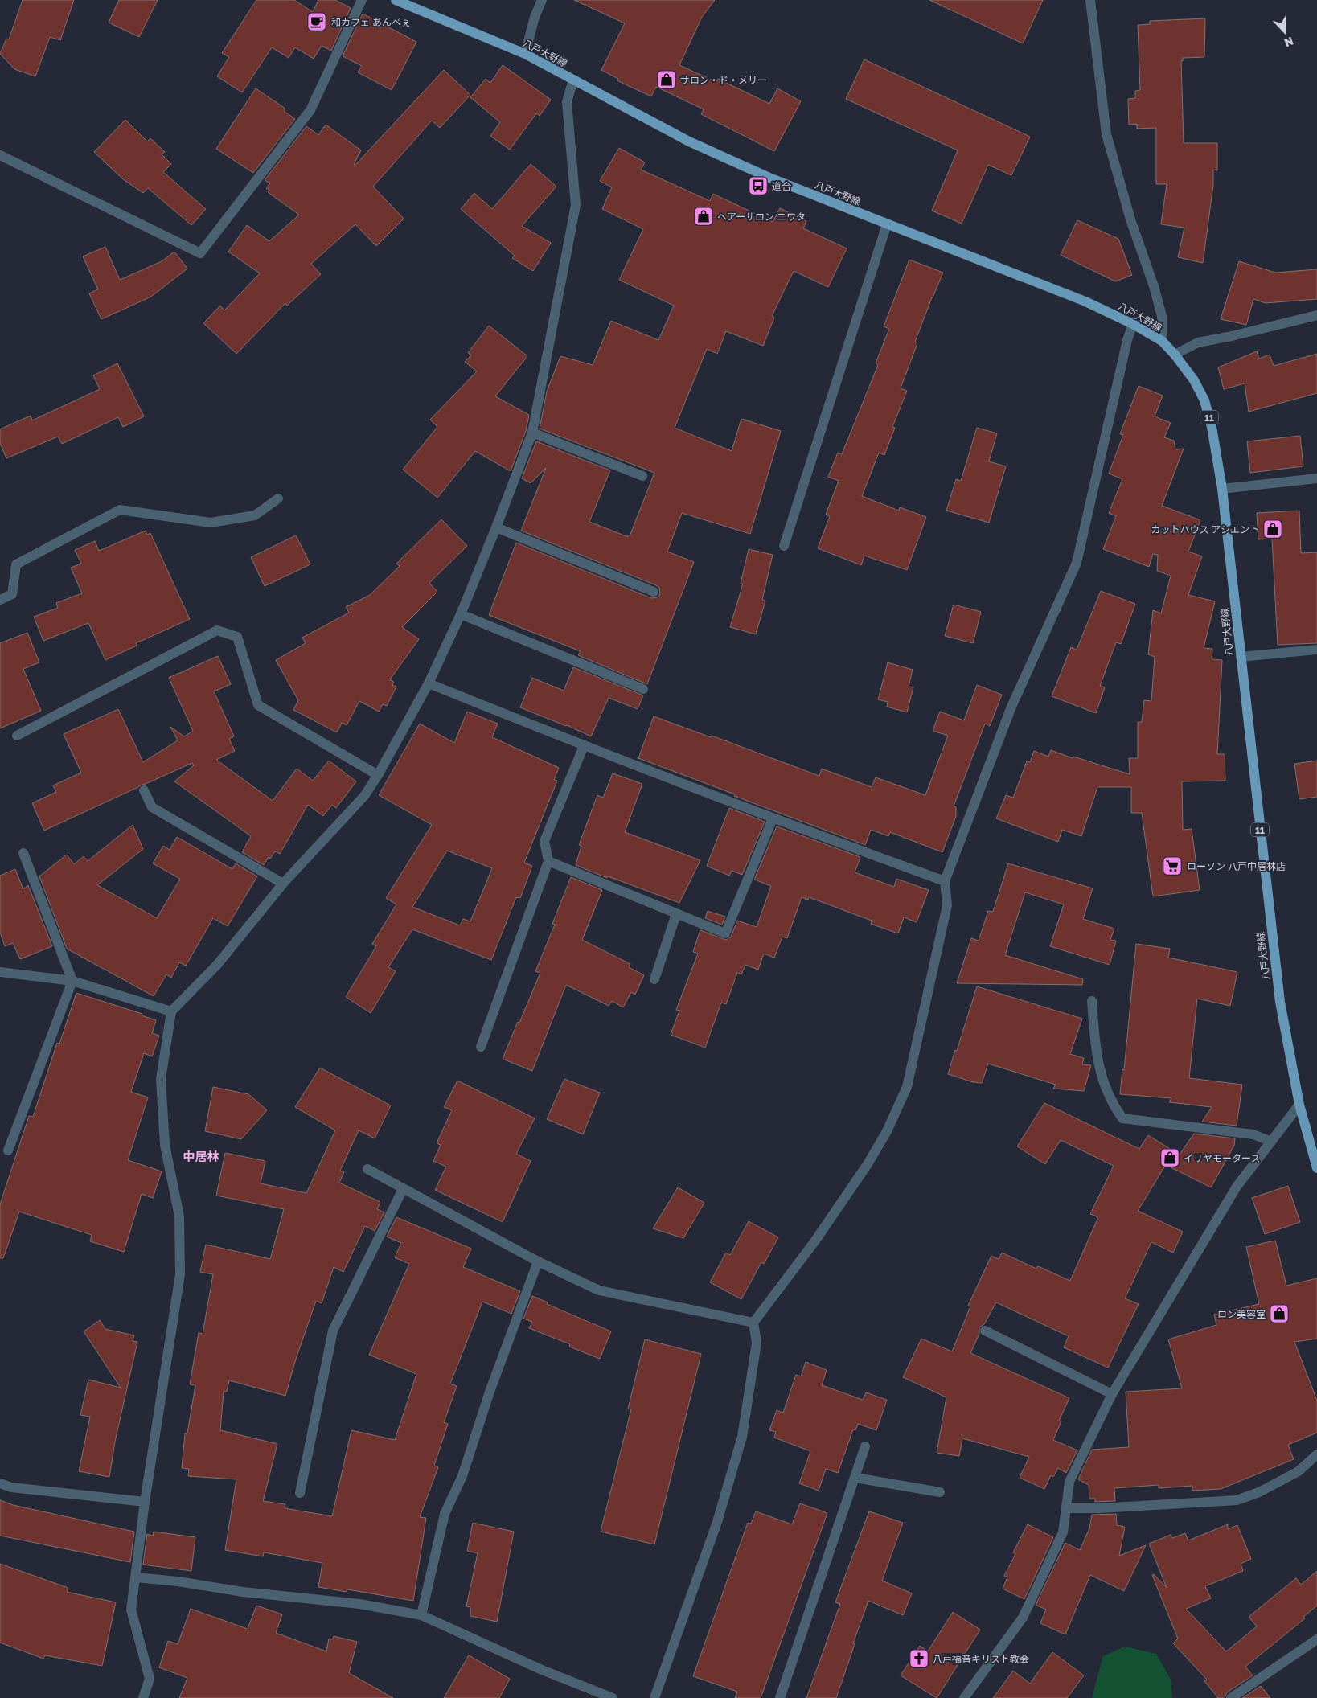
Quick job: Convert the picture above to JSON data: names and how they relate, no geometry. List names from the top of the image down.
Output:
{
  "streets": {
    "main road": ["八戸大野線", "11"]
  },
  "districts": ["中居林"],
  "places": {
    "cafe": ["和カフェ あんべぇ"],
    "shop": [
      "サロン・ド・メリー",
      "ヘアーサロン ニワタ",
      "カットハウス アシエント",
      "イリヤモータース",
      "ロン美容室"
    ],
    "bus stop": ["道合"],
    "supermarket": ["ローソン 八戸中居林店"],
    "church": ["八戸福音キリスト教会"]
  },
  "north": "bottom"
}
